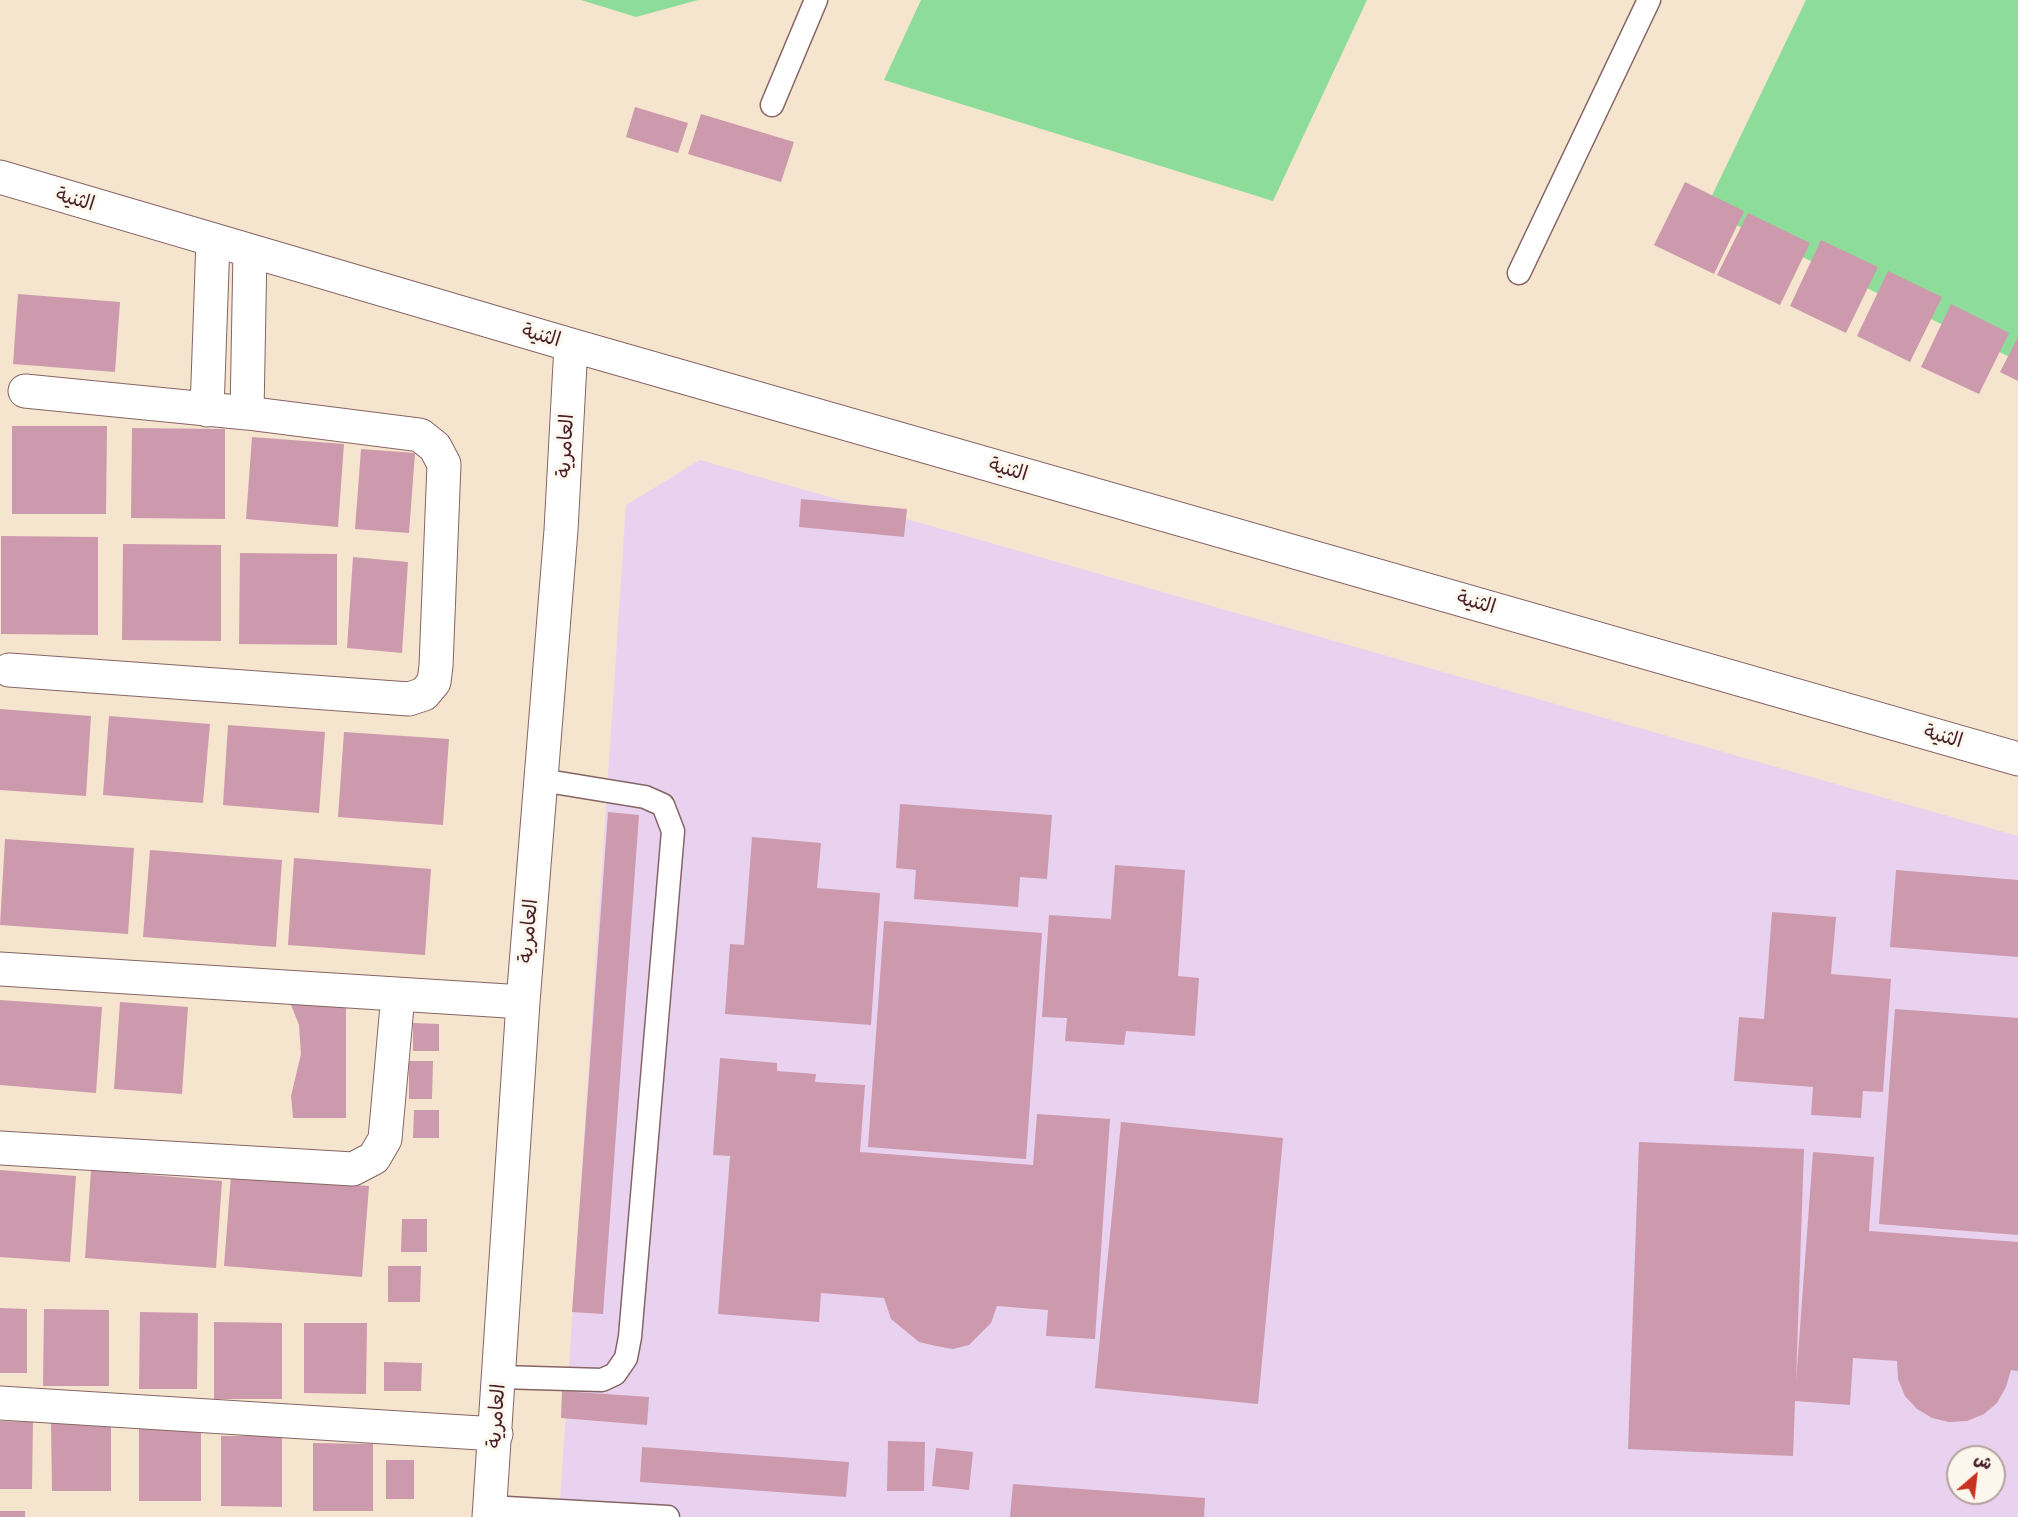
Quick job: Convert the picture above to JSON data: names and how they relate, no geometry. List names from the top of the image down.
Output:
{
  "streets": {
    "street": ["الثنية", "العامرية"]
  },
  "crossings": [
    ["الثنية", "العامرية"]
  ],
  "north": "top right"
}
